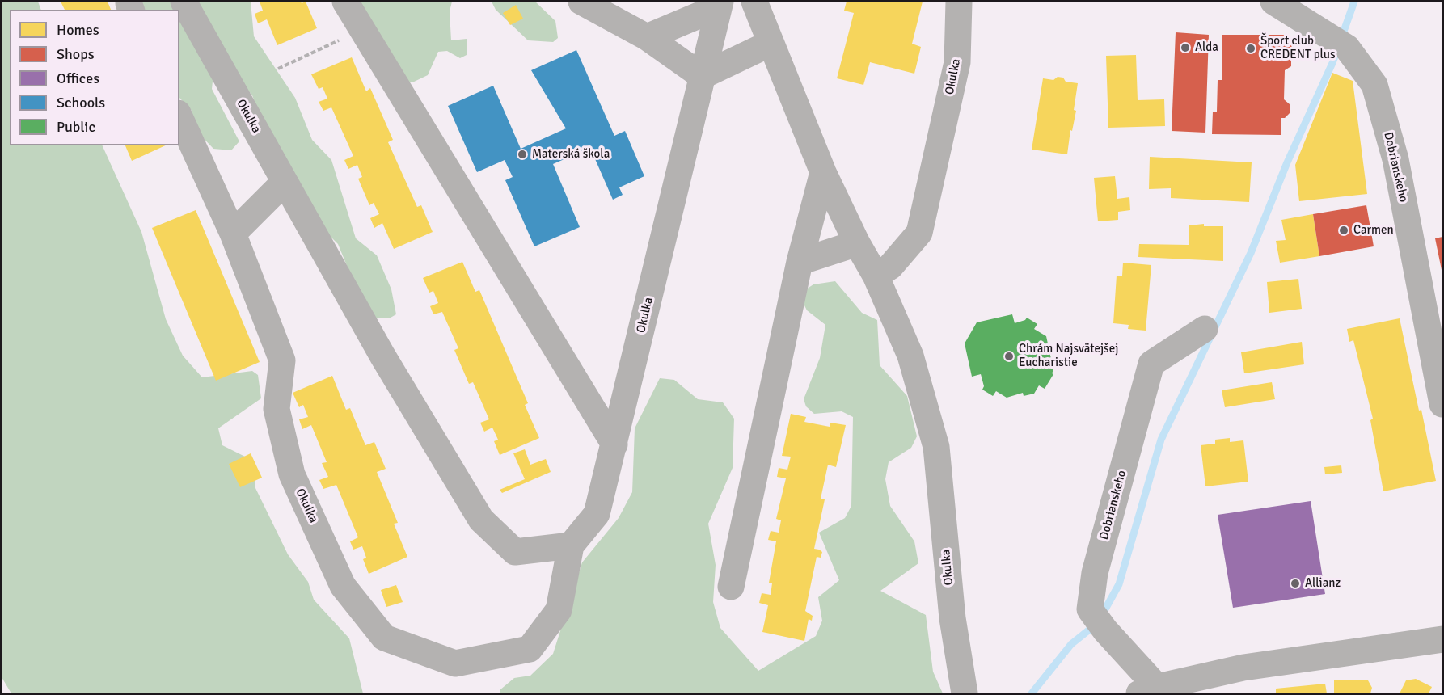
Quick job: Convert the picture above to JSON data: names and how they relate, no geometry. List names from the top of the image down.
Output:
{
  "streets": {
    "street": ["Okulka", "Dobrianskeho"]
  },
  "places": [
    "Alda",
    "Šport club CREDENT plus",
    "Materská škola",
    "Carmen",
    "Chrám Najsvätejšej Eucharistie",
    "Allianz"
  ],
  "legend": [
    "Homes",
    "Shops",
    "Offices",
    "Schools",
    "Public"
  ]
}
